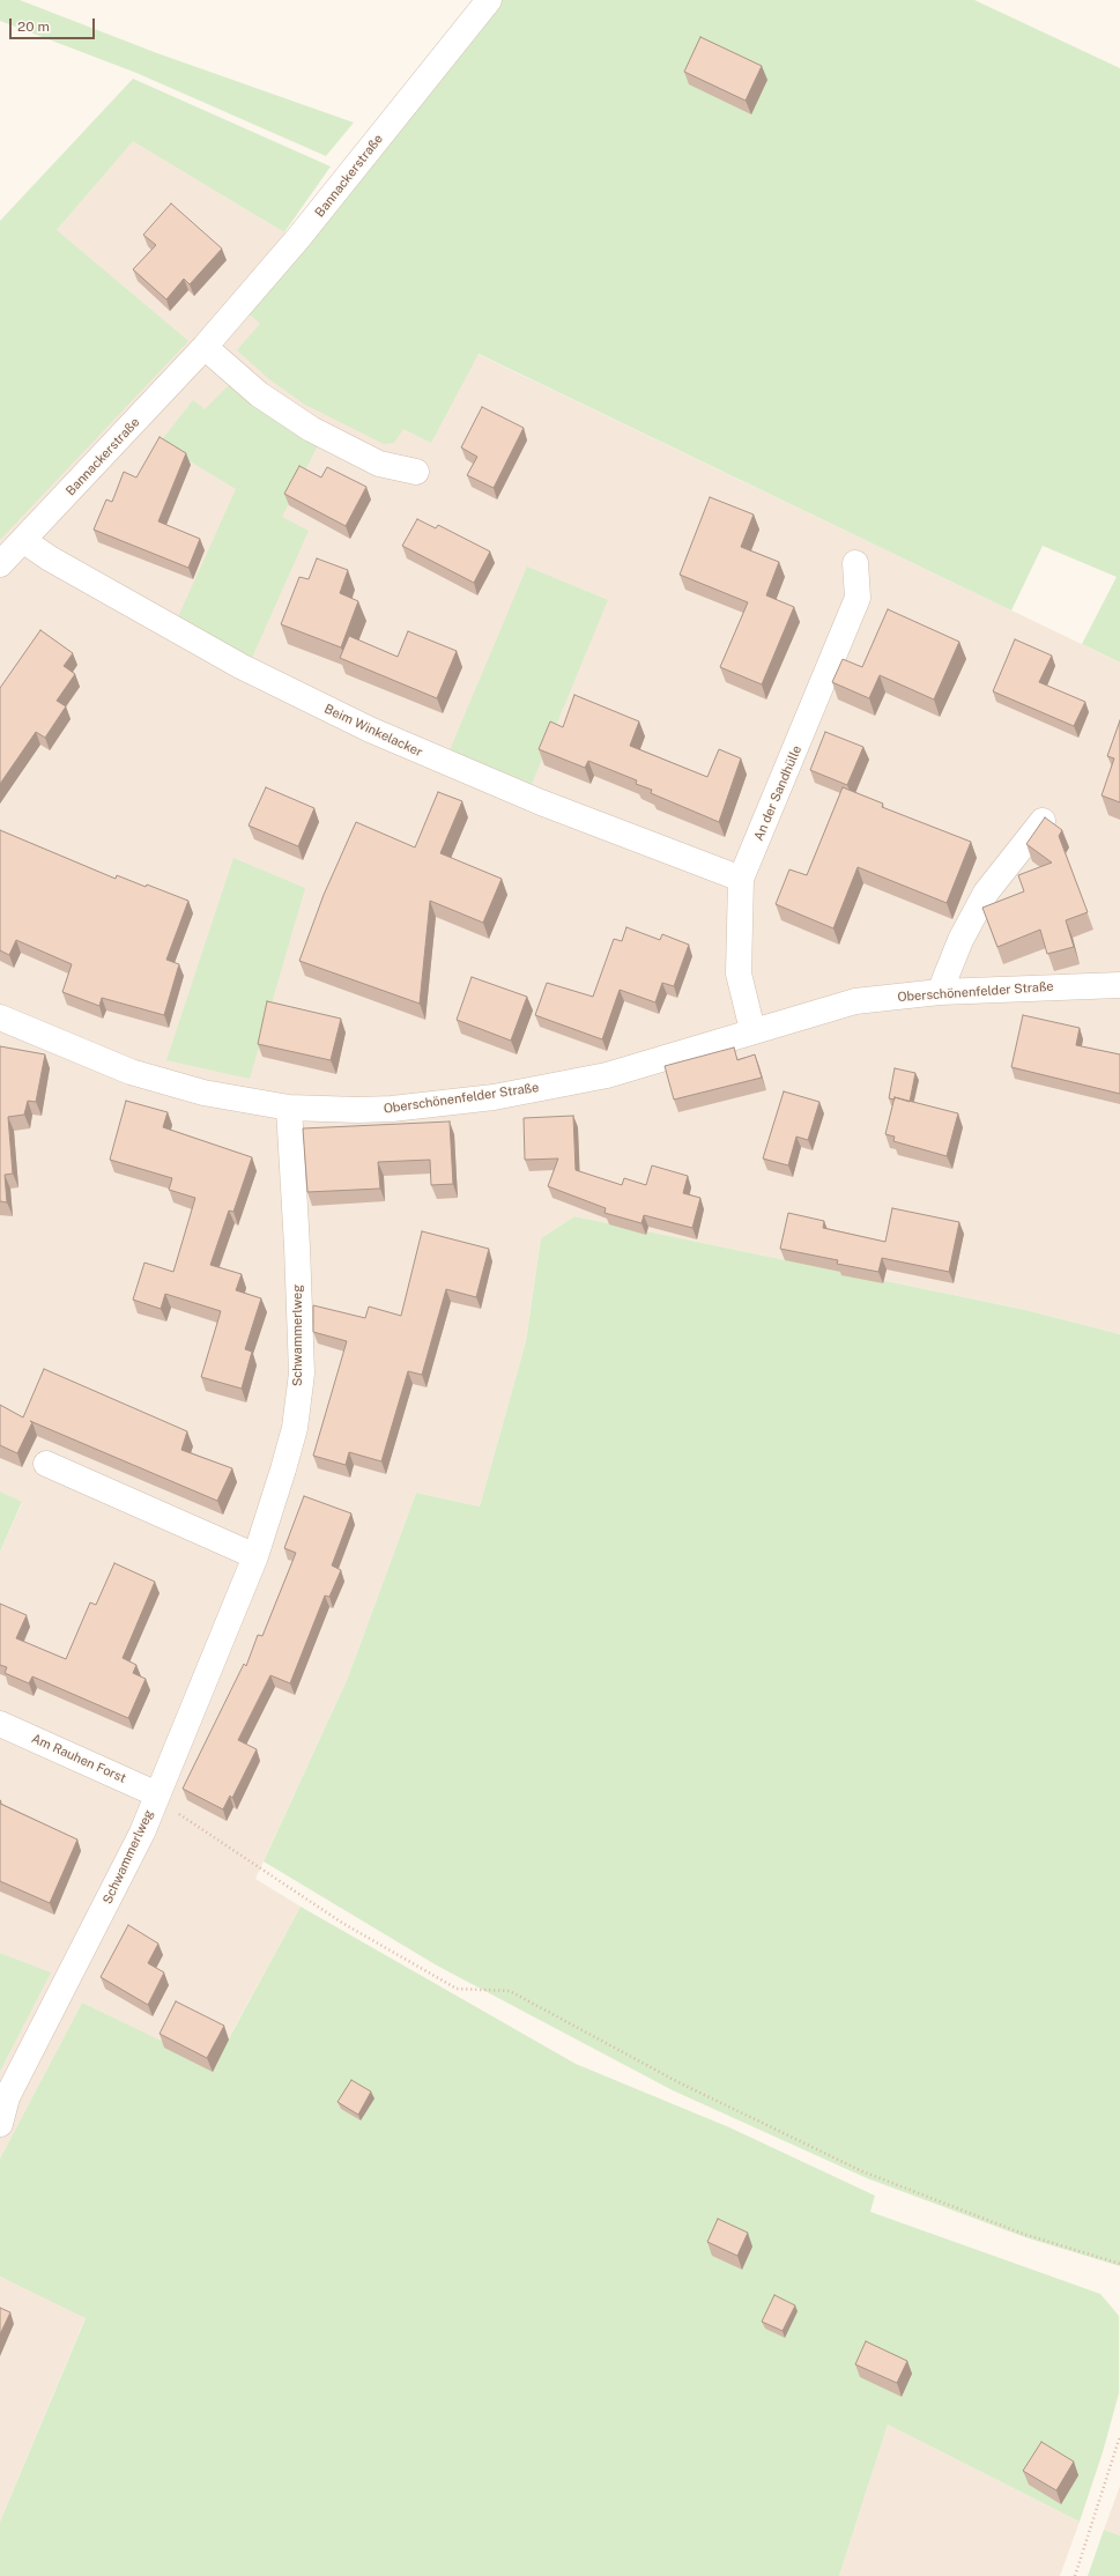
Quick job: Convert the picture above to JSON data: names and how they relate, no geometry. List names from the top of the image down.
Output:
{
  "streets": {
    "street": [
      "Bannackerstraße",
      "Beim Winkelacker",
      "An der Sandhülle",
      "Oberschönenfelder Straße",
      "Schwammerlweg",
      "Am Rauhen Forst"
    ]
  },
  "crossings": [
    ["Bannackerstraße", "Beim Winkelacker"],
    ["Beim Winkelacker", "An der Sandhülle"],
    ["An der Sandhülle", "Oberschönenfelder Straße"],
    ["Oberschönenfelder Straße", "Schwammerlweg"],
    ["Schwammerlweg", "Am Rauhen Forst"]
  ],
  "scale_bar": "20 m"
}
